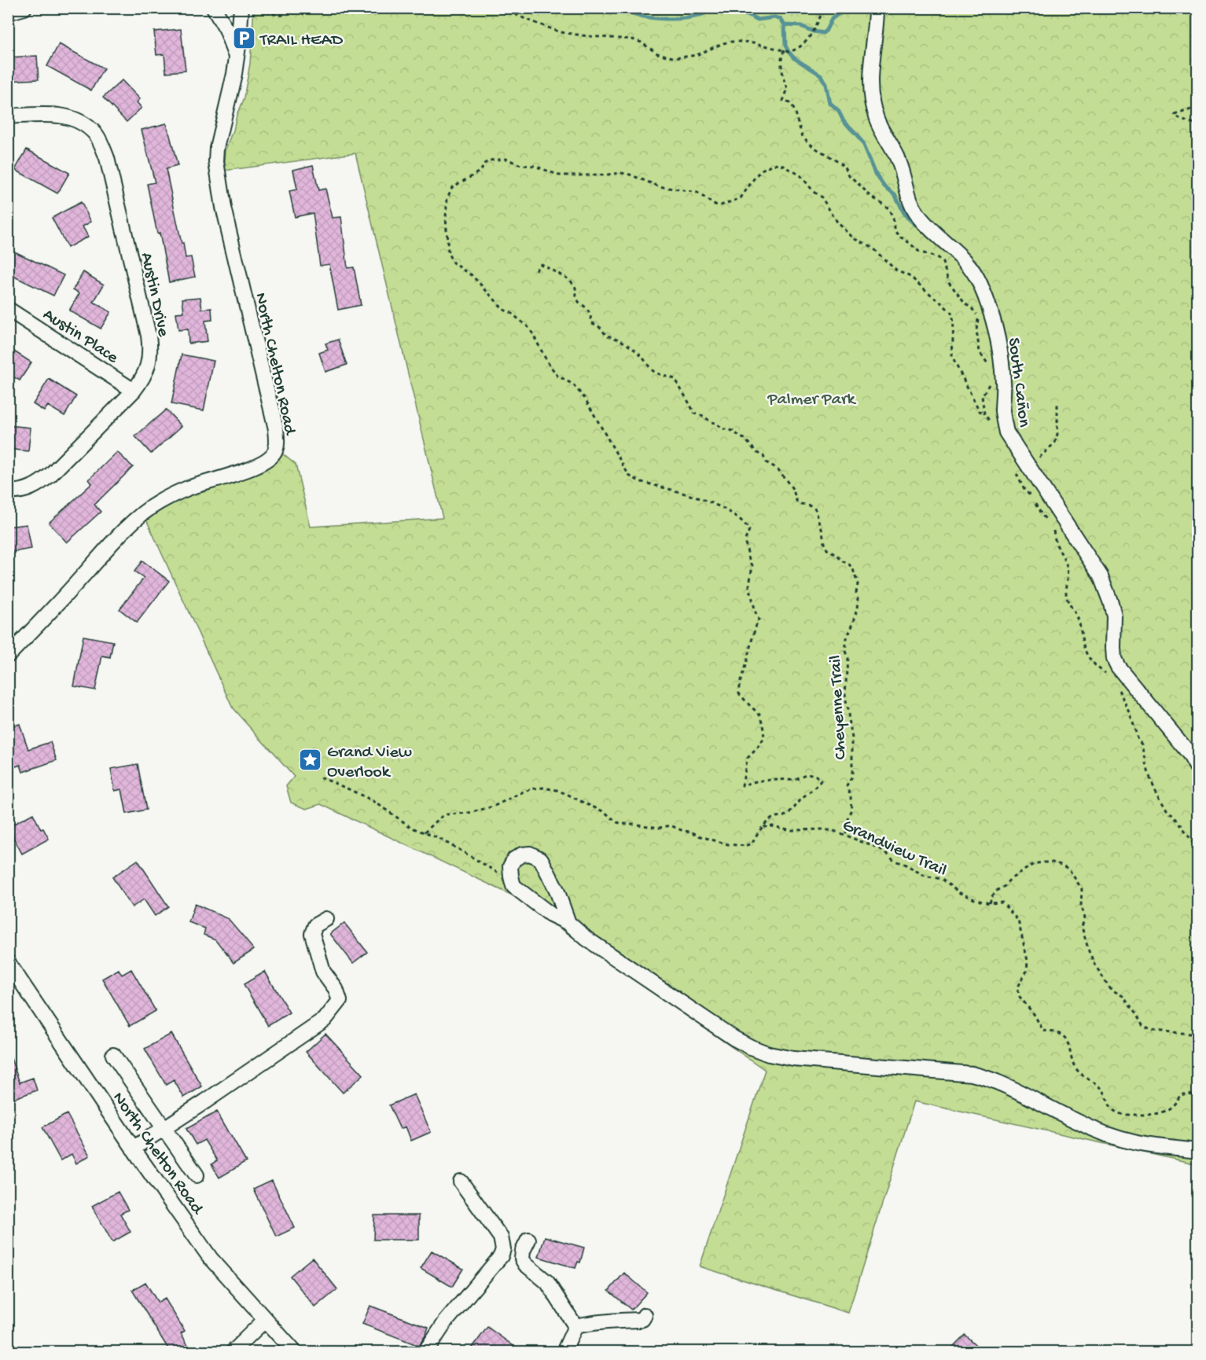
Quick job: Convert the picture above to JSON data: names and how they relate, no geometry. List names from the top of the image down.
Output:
{
  "streets": {
    "street": [
      "Austin Drive",
      "Austin Place",
      "North Chelton Road",
      "South Cañon"
    ],
    "path": ["Cheyenne Trail", "Grandview Trail"]
  },
  "crossings": [
    ["Austin Drive", "Austin Place"],
    ["Cheyenne Trail", "Grandview Trail"]
  ],
  "parks": ["Palmer Park"],
  "places": {
    "parking": ["TRAIL HEAD"],
    "place": ["Grand View Overlook"]
  }
}
